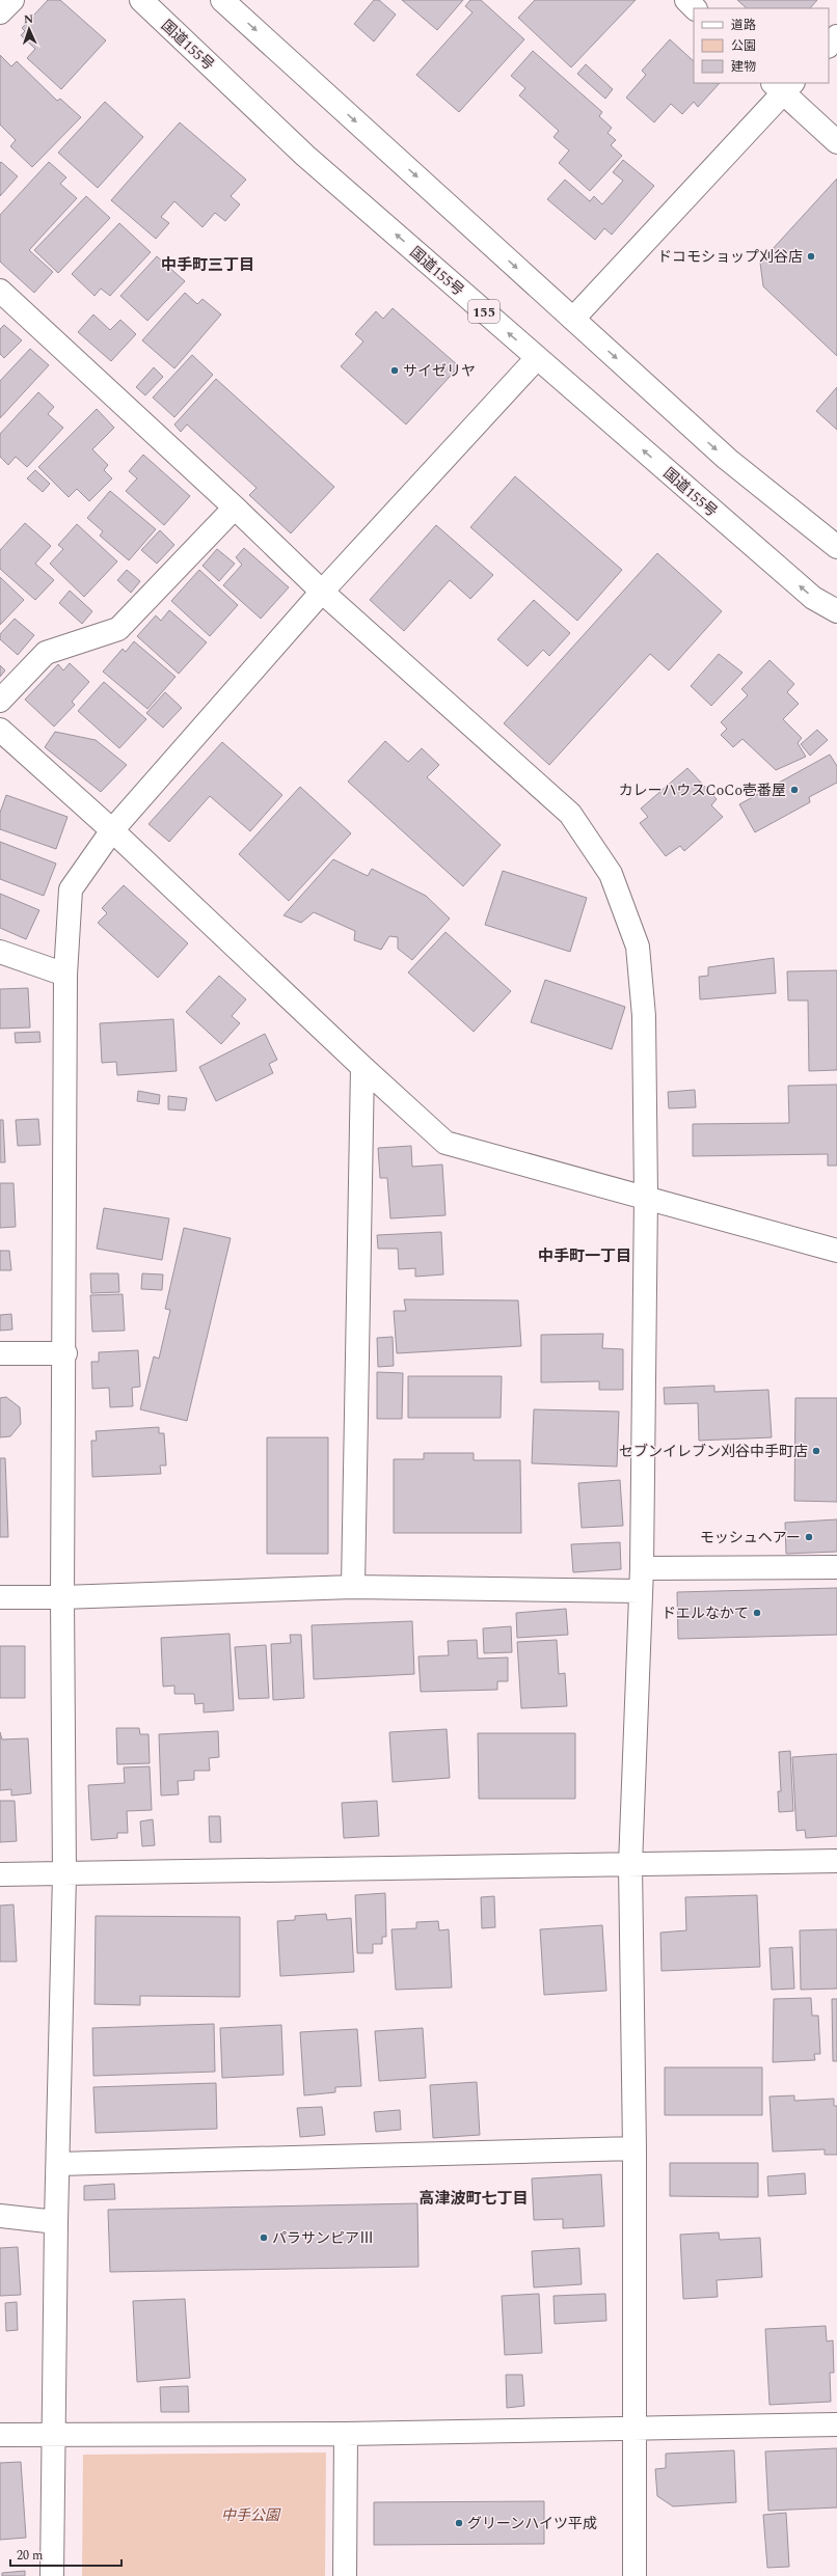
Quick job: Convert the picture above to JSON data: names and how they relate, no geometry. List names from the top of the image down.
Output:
{
  "streets": {
    "main road": ["国道155号", "155"]
  },
  "districts": ["中手町三丁目", "中手町一丁目", "高津波町七丁目"],
  "parks": ["中手公園"],
  "places": [
    "ドコモショップ刈谷店",
    "サイゼリヤ",
    "カレーハウスCoCo壱番屋",
    "セブンイレブン刈谷中手町店",
    "モッシュヘアー",
    "ドエルなかて",
    "パラサンピアⅢ",
    "グリーンハイツ平成"
  ],
  "legend": ["道路", "公園", "建物"],
  "scale_bar": "20 m",
  "north": "top"
}
